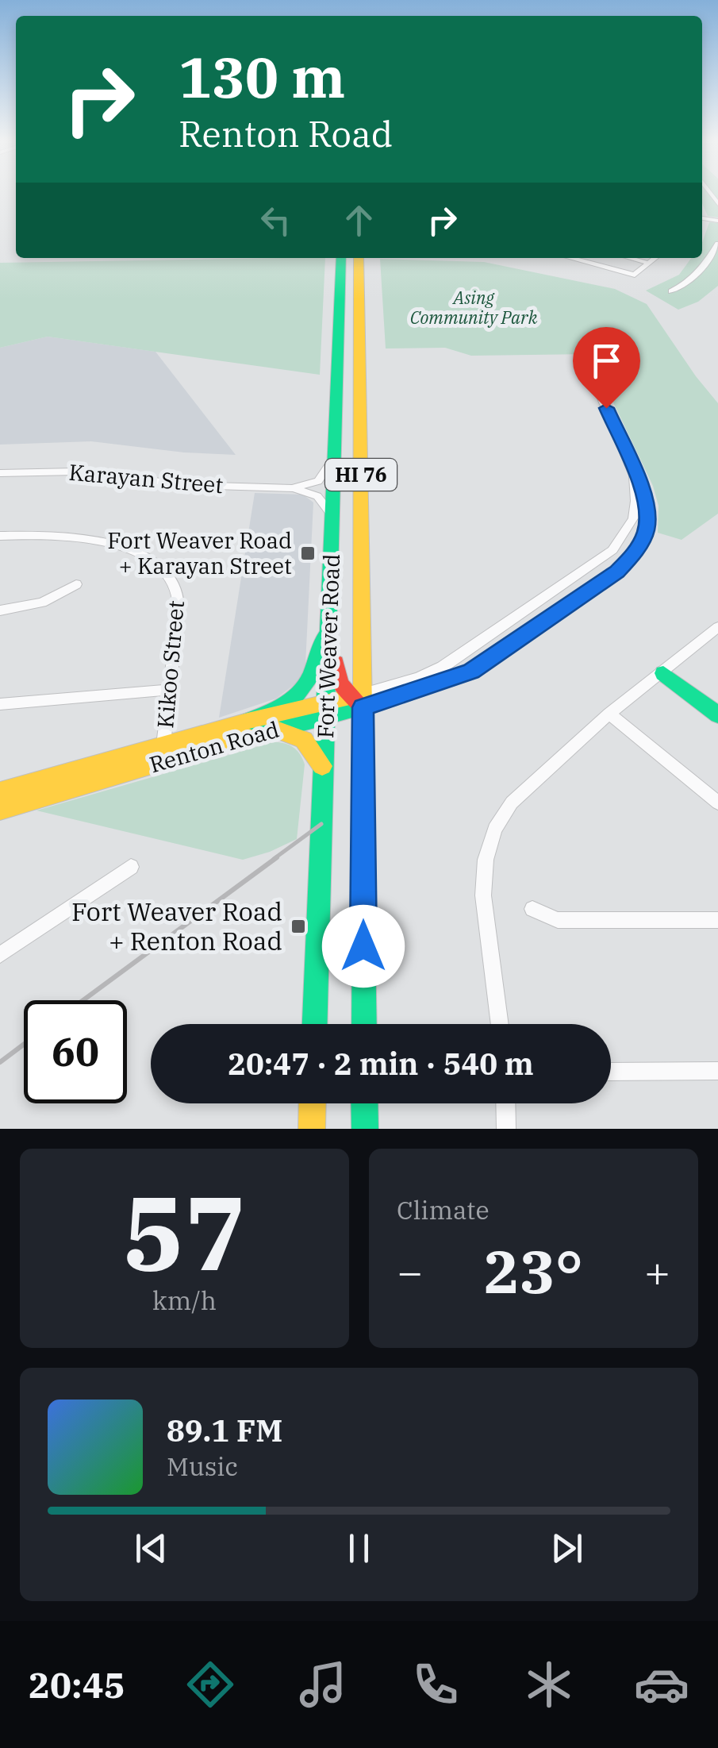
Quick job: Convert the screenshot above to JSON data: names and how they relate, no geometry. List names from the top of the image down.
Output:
{
  "streets": {
    "main road": ["HI 76", "Fort Weaver Road", "Renton Road"],
    "street": ["Karayan Street", "Kikoo Street"]
  },
  "crossings": [
    ["Karayan Street", "Fort Weaver Road"],
    ["Fort Weaver Road", "Renton Road"],
    ["Kikoo Street", "Renton Road"]
  ],
  "parks": ["Asing Community Park"],
  "places": {
    "transit": ["Fort Weaver Road + Karayan Street", "Fort Weaver Road + Renton Road"]
  },
  "page": {
    "turn": ["130 m", "Renton Road"],
    "limit": "60",
    "trip": "20:47 · 2 min · 540 m",
    "tile": [
      ["57", "km/h"],
      "Climate"
    ],
    "heat": ["−", "23°", "+"],
    "song": ["89.1 FM", "Music"],
    "tabs": "20:45"
  }
}
